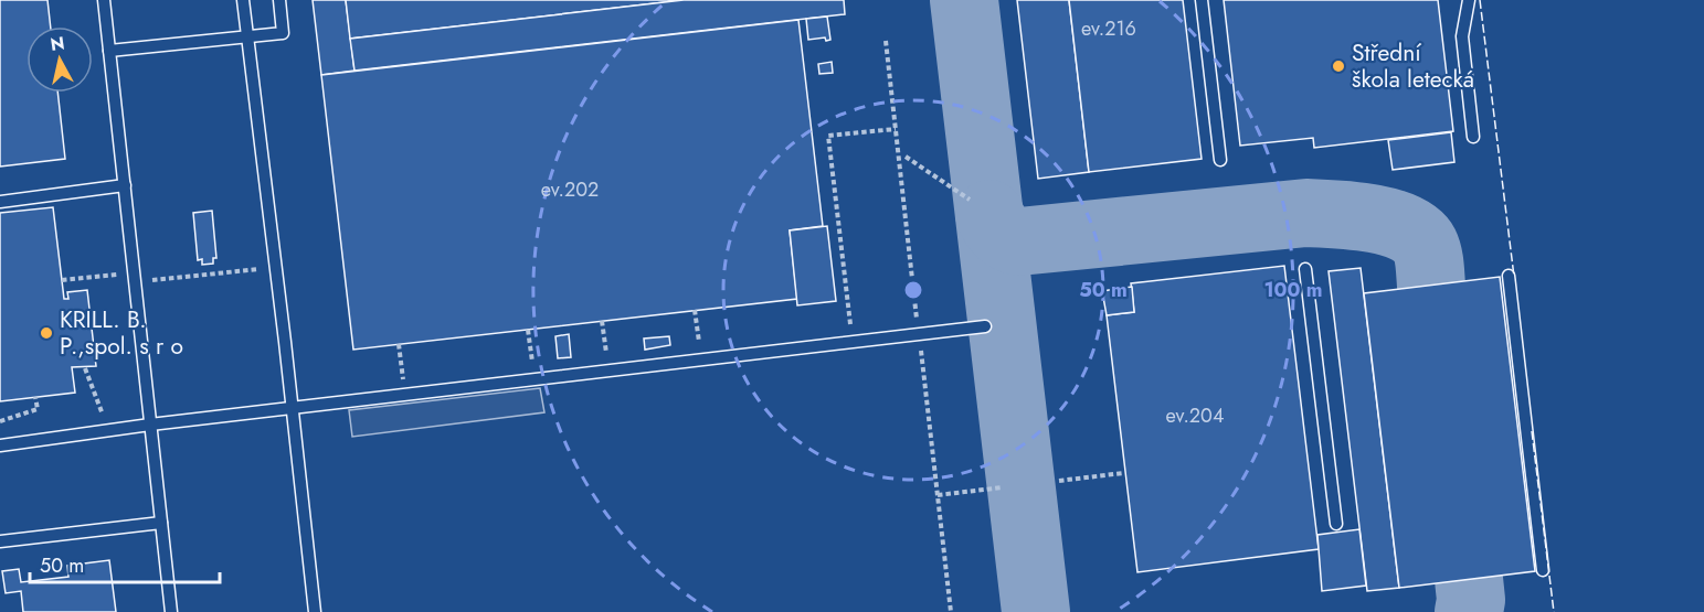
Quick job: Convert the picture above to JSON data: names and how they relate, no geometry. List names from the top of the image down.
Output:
{
  "places": ["Střední škola letecká", "KRILL. B. P.,spol. s r o"],
  "house_numbers": ["ev.216", "ev.202", "ev.204"],
  "scale_bar": "50 m",
  "north": "top",
  "rings": ["50 m", "100 m"]
}
